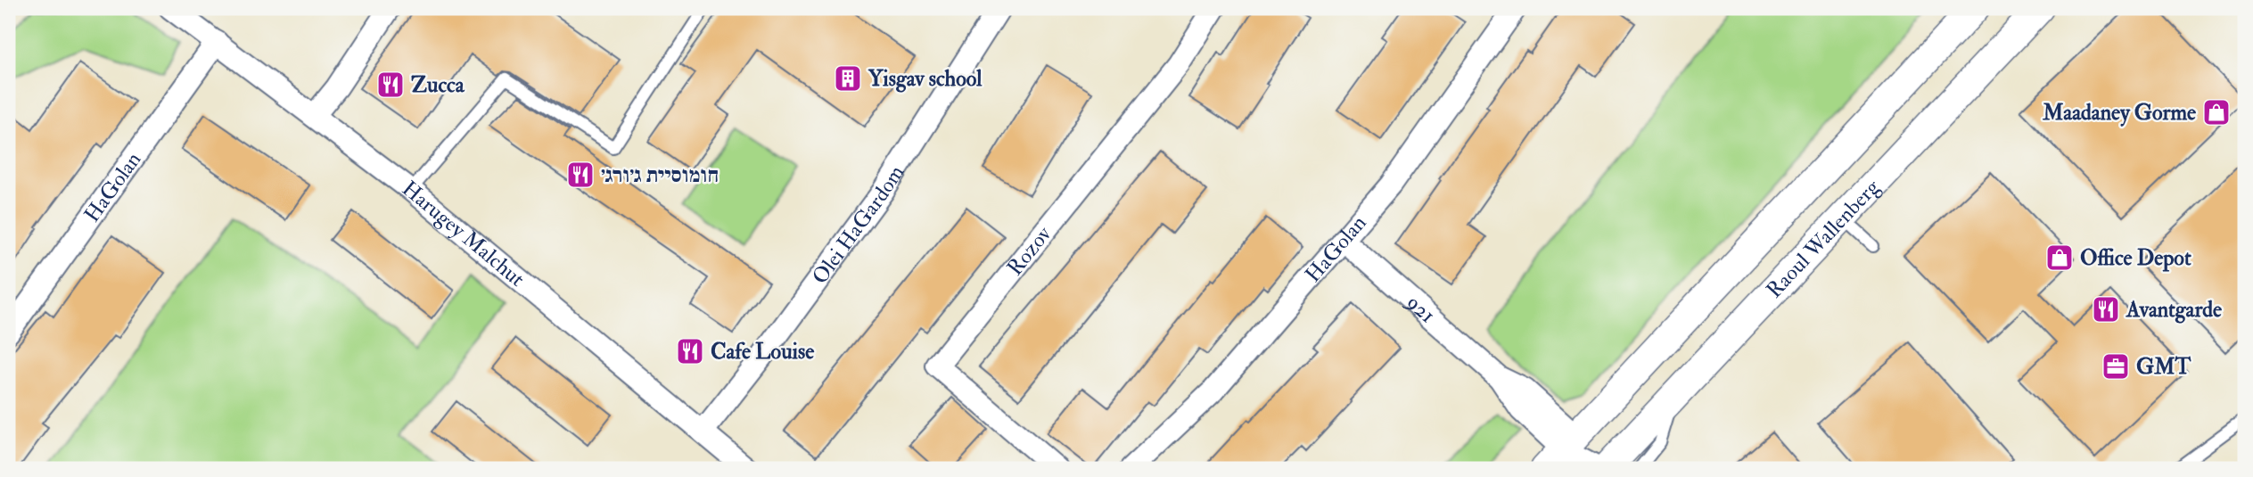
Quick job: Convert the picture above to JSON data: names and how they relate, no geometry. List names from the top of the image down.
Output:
{
  "streets": {
    "street": [
      "HaGolan",
      "Olei HaGardom",
      "Harugey Malchut",
      "Raoul Wallenberg",
      "Rozov",
      "921"
    ]
  },
  "crossings": [
    ["HaGolan", "Harugey Malchut"],
    ["HaGolan", "921"],
    ["Olei HaGardom", "Harugey Malchut"]
  ],
  "places": {
    "building": ["Yisgav school"],
    "restaurant": [
      "Zucca",
      "חומוסיית ג׳ורג׳",
      "Avantgarde",
      "Cafe Louise"
    ],
    "shop": ["Maadaney Gorme", "Office Depot"],
    "office": ["GMT"]
  }
}
